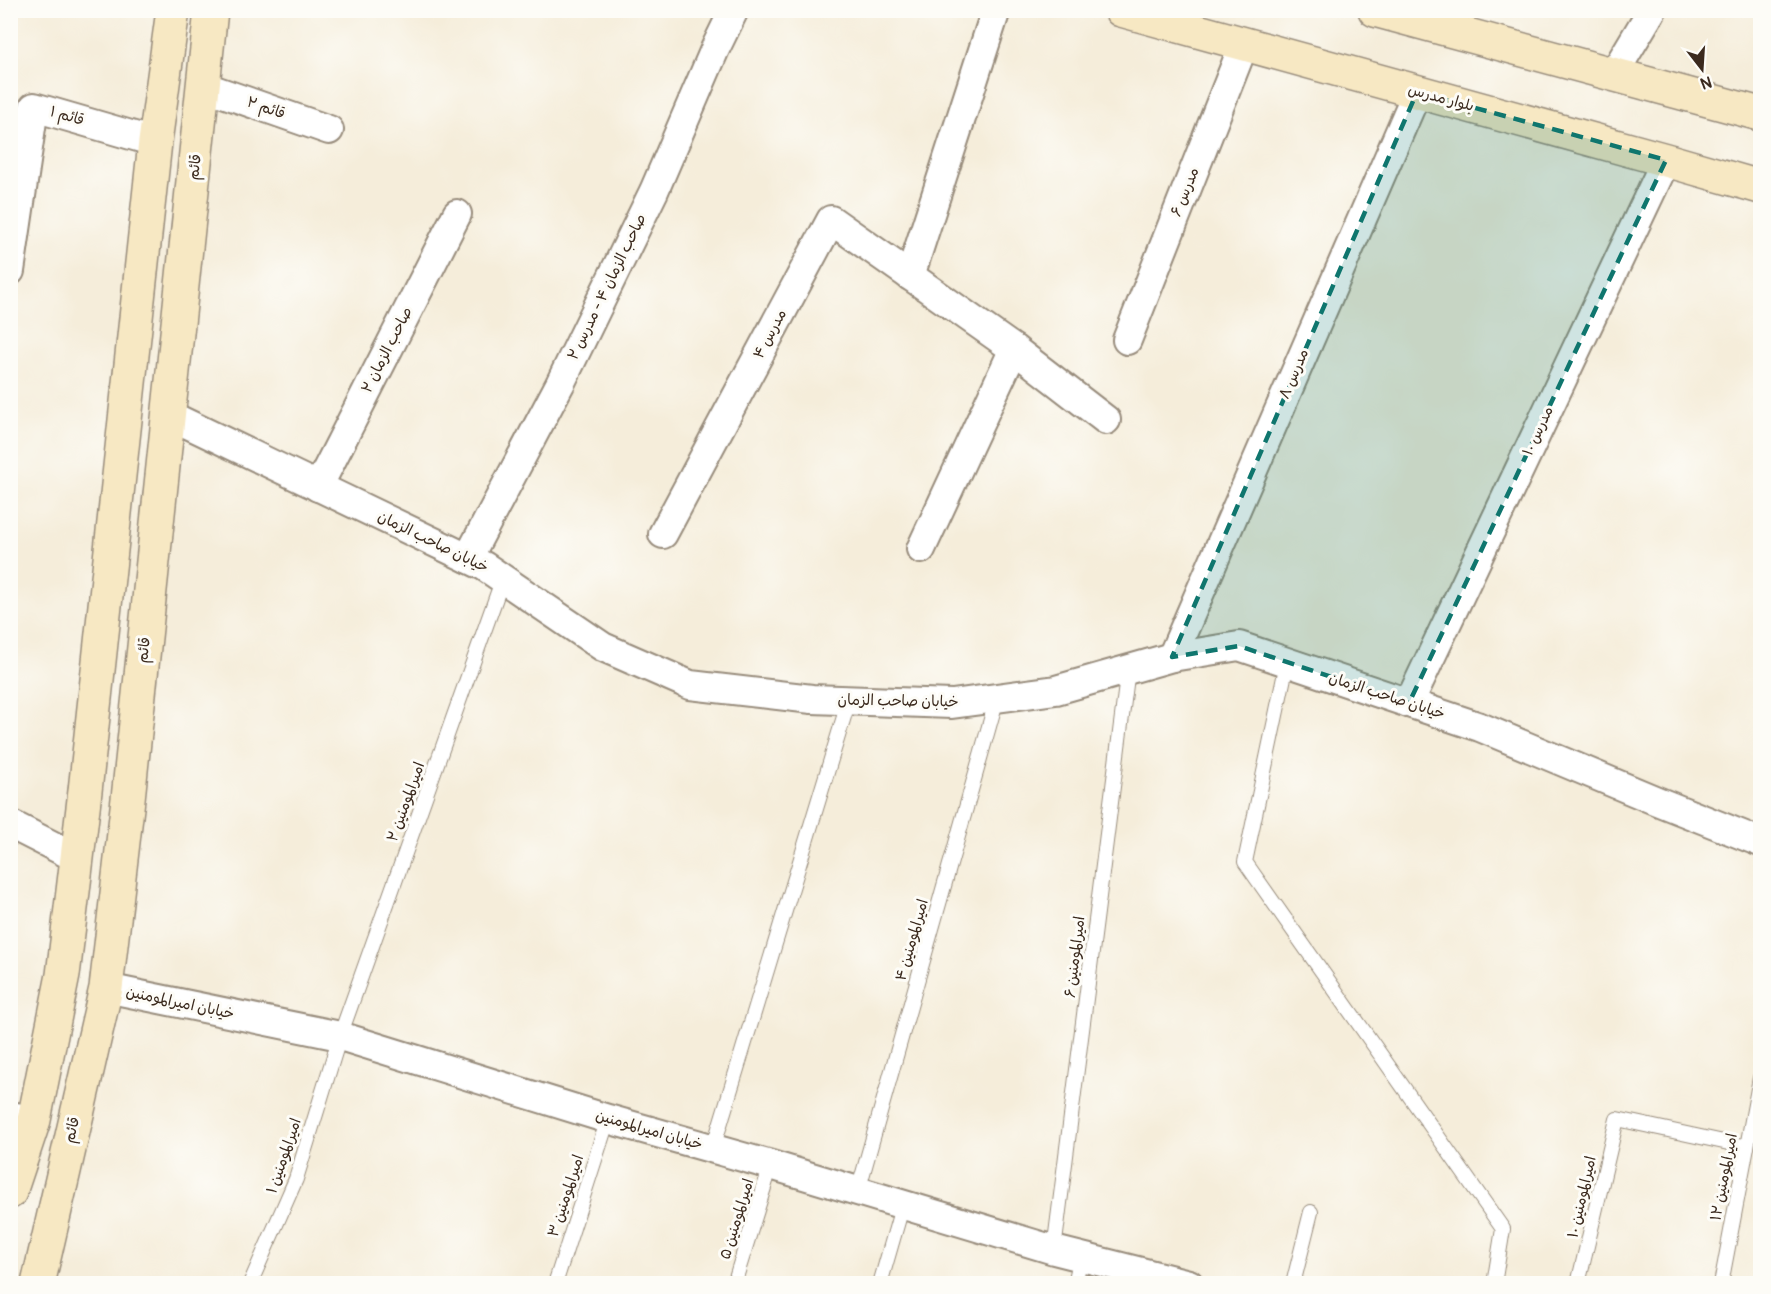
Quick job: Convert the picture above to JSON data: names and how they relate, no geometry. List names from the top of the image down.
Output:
{
  "streets": {
    "street": [
      "بلوار مدرس",
      "قائم ۲",
      "قائم ۱",
      "قائم",
      "مدرس ۶",
      "صاحب الزمان ۴ - مدرس ۲",
      "مدرس ۴",
      "صاحب الزمان ۲",
      "مدرس ۸",
      "مدرس ۱۰",
      "خیابان صاحب الزمان",
      "خیابان امیرالمومنین"
    ],
    "lane": [
      "امیرالمومنین ۲",
      "امیرالمومنین ۴",
      "امیرالمومنین ۶",
      "امیرالمومنین ۱",
      "امیرالمومنین ۱۲",
      "امیرالمومنین ۳",
      "امیرالمومنین ۱۰",
      "امیرالمومنین ۵"
    ]
  },
  "crossings": [
    ["بلوار مدرس", "مدرس ۶"],
    ["بلوار مدرس", "مدرس ۸"],
    ["بلوار مدرس", "مدرس ۱۰"],
    ["قائم ۲", "قائم"],
    ["قائم", "خیابان صاحب الزمان"],
    ["قائم", "خیابان امیرالمومنین"],
    ["صاحب الزمان ۴ - مدرس ۲", "خیابان صاحب الزمان"],
    ["صاحب الزمان ۲", "خیابان صاحب الزمان"],
    ["مدرس ۸", "خیابان صاحب الزمان"],
    ["مدرس ۱۰", "خیابان صاحب الزمان"],
    ["خیابان صاحب الزمان", "امیرالمومنین ۲"],
    ["خیابان صاحب الزمان", "امیرالمومنین ۴"],
    ["خیابان صاحب الزمان", "امیرالمومنین ۶"],
    ["امیرالمومنین ۲", "خیابان امیرالمومنین"],
    ["امیرالمومنین ۲", "امیرالمومنین ۱"],
    ["امیرالمومنین ۴", "خیابان امیرالمومنین"],
    ["امیرالمومنین ۶", "خیابان امیرالمومنین"],
    ["خیابان امیرالمومنین", "امیرالمومنین ۱"],
    ["خیابان امیرالمومنین", "امیرالمومنین ۳"],
    ["خیابان امیرالمومنین", "امیرالمومنین ۵"],
    ["امیرالمومنین ۱۲", "امیرالمومنین ۱۰"]
  ],
  "north": "bottom"
}
